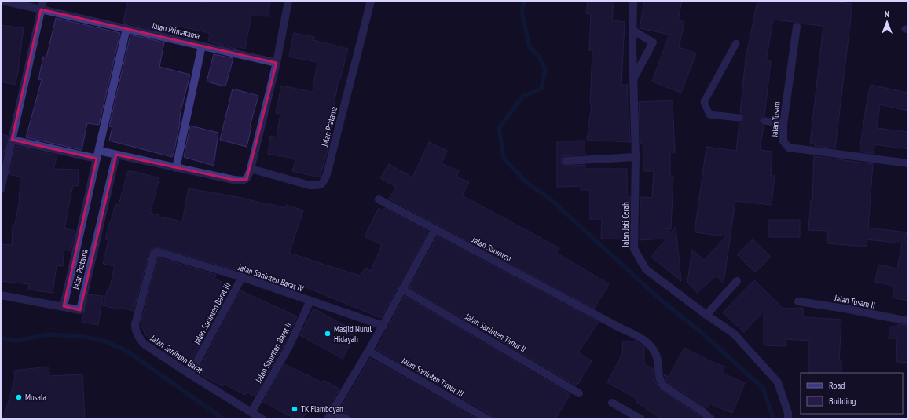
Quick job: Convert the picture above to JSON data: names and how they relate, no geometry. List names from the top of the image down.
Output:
{
  "streets": {
    "street": [
      "Jalan Primatama",
      "Jalan Tusam",
      "Jalan Pratama",
      "Jalan Jati Cerah",
      "Jalan Saninten",
      "Jalan Saninten Barat IV",
      "Jalan Tusam II",
      "Jalan Saninten Barat III",
      "Jalan Saninten Timur II",
      "Jalan Saninten Barat II",
      "Jalan Saninten Barat",
      "Jalan Saninten Timur III"
    ]
  },
  "crossings": [
    ["Jalan Saninten Barat IV", "Jalan Saninten Barat III"],
    ["Jalan Saninten Barat IV", "Jalan Saninten Barat II"],
    ["Jalan Saninten Barat IV", "Jalan Saninten Barat"],
    ["Jalan Saninten Barat III", "Jalan Saninten Barat"],
    ["Jalan Saninten Barat II", "Jalan Saninten Barat"]
  ],
  "places": ["Masjid Nurul Hidayah", "Musala", "TK Flamboyan"],
  "legend": ["Road", "Building"],
  "north": "top"
}
